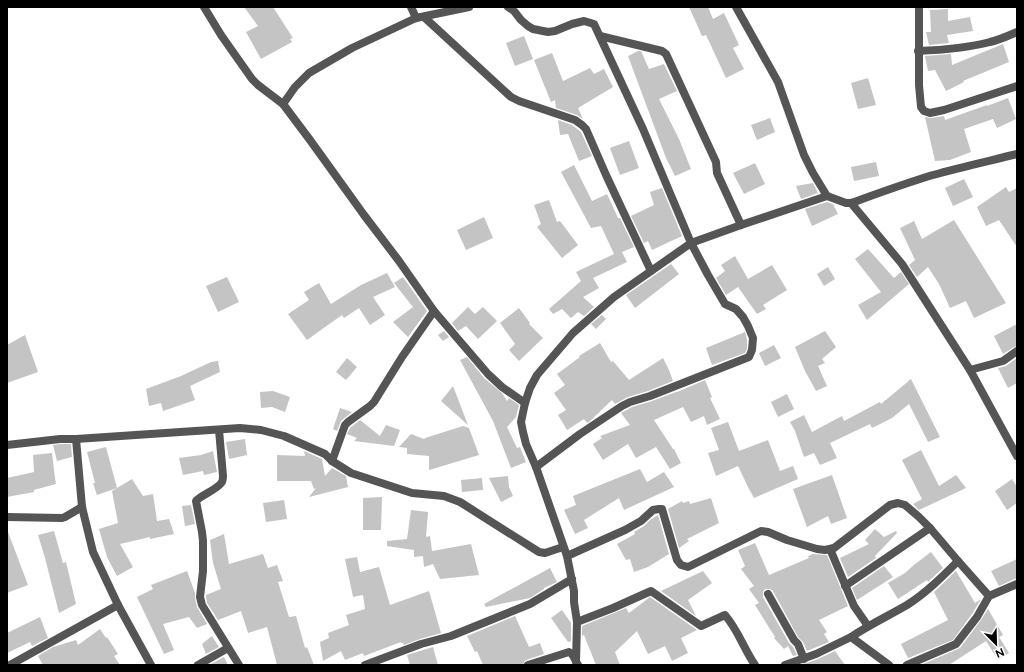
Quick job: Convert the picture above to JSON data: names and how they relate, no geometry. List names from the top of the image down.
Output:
{
  "north": "bottom right"
}
